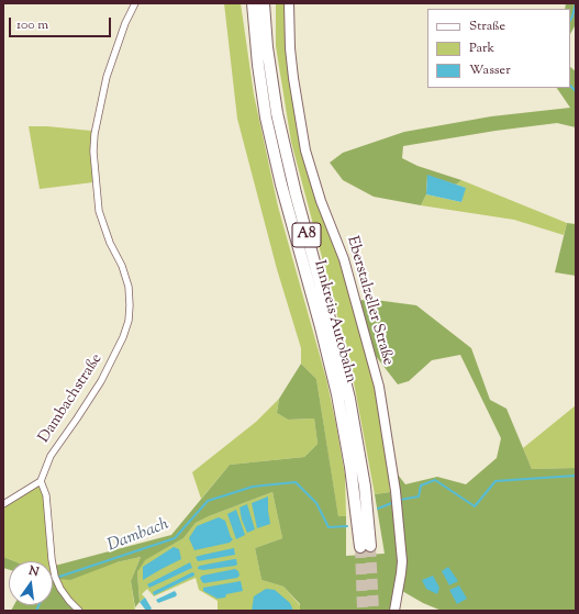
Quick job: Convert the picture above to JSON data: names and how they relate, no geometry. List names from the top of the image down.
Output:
{
  "streets": {
    "highway": ["A8", "Innkreis Autobahn"],
    "street": ["Eberstalzeller Straße", "Dambachstraße"]
  },
  "water": ["Dambach"],
  "legend": ["Straße", "Park", "Wasser"],
  "scale_bar": "100 m",
  "north": "top"
}
